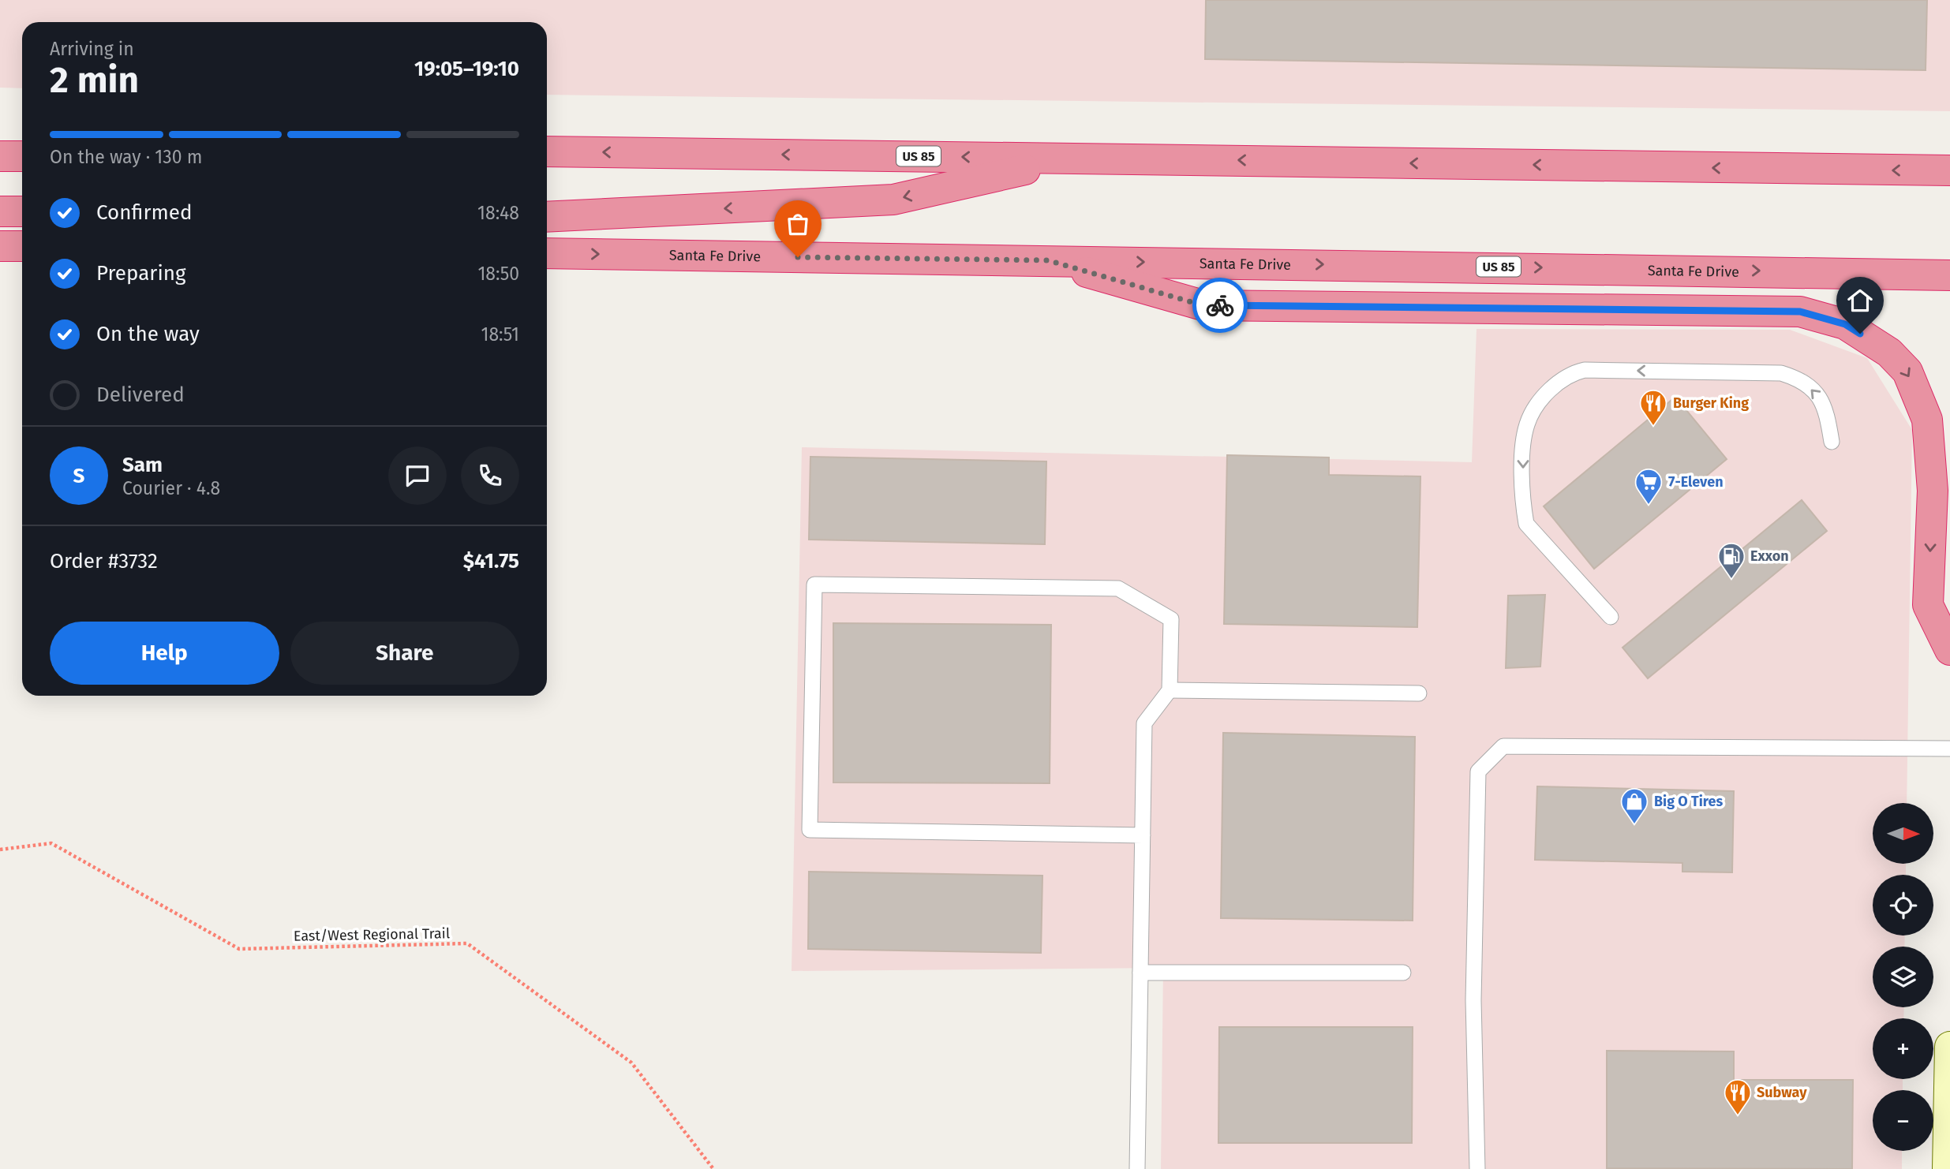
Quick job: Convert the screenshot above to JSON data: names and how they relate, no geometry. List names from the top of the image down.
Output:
{
  "streets": {
    "highway": ["US 85", "Santa Fe Drive"],
    "path": ["East/West Regional Trail"]
  },
  "places": {
    "restaurant": ["Burger King", "Subway"],
    "supermarket": ["7-Eleven"],
    "fuel station": ["Exxon"],
    "shop": ["Big O Tires"]
  },
  "north": "right",
  "page": {
    "heading": ["2 min", "Arriving in", "19:05–19:10"],
    "panel": [
      "Sam",
      "Courier · 4.8",
      "Order #3732",
      "$41.75"
    ],
    "bar": "On the way · 130 m",
    "list": [
      ["Confirmed", "18:48"],
      ["Preparing", "18:50"],
      ["On the way", "18:51"],
      "Delivered"
    ],
    "round": "S",
    "buttons": ["Help", "Share"],
    "map_buttons": ["+", "−"]
  }
}
